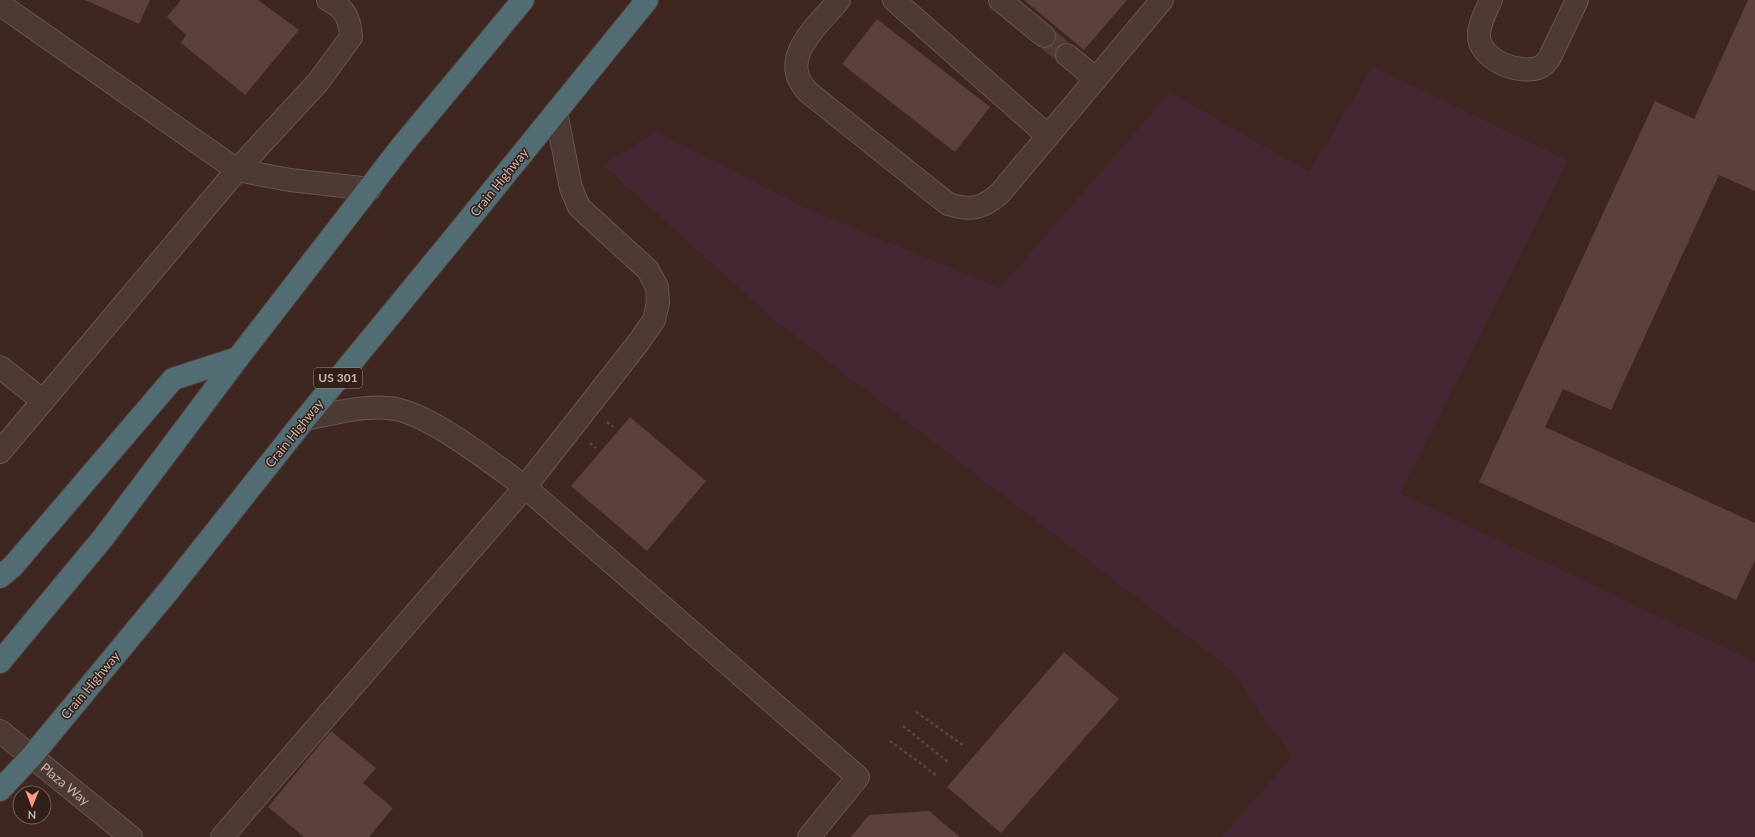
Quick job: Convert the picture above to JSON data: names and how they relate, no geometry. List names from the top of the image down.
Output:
{
  "streets": {
    "highway": ["Crain Highway", "US 301"],
    "street": ["Plaza Way"]
  },
  "crossings": [
    ["Crain Highway", "Plaza Way"]
  ],
  "north": "bottom"
}
